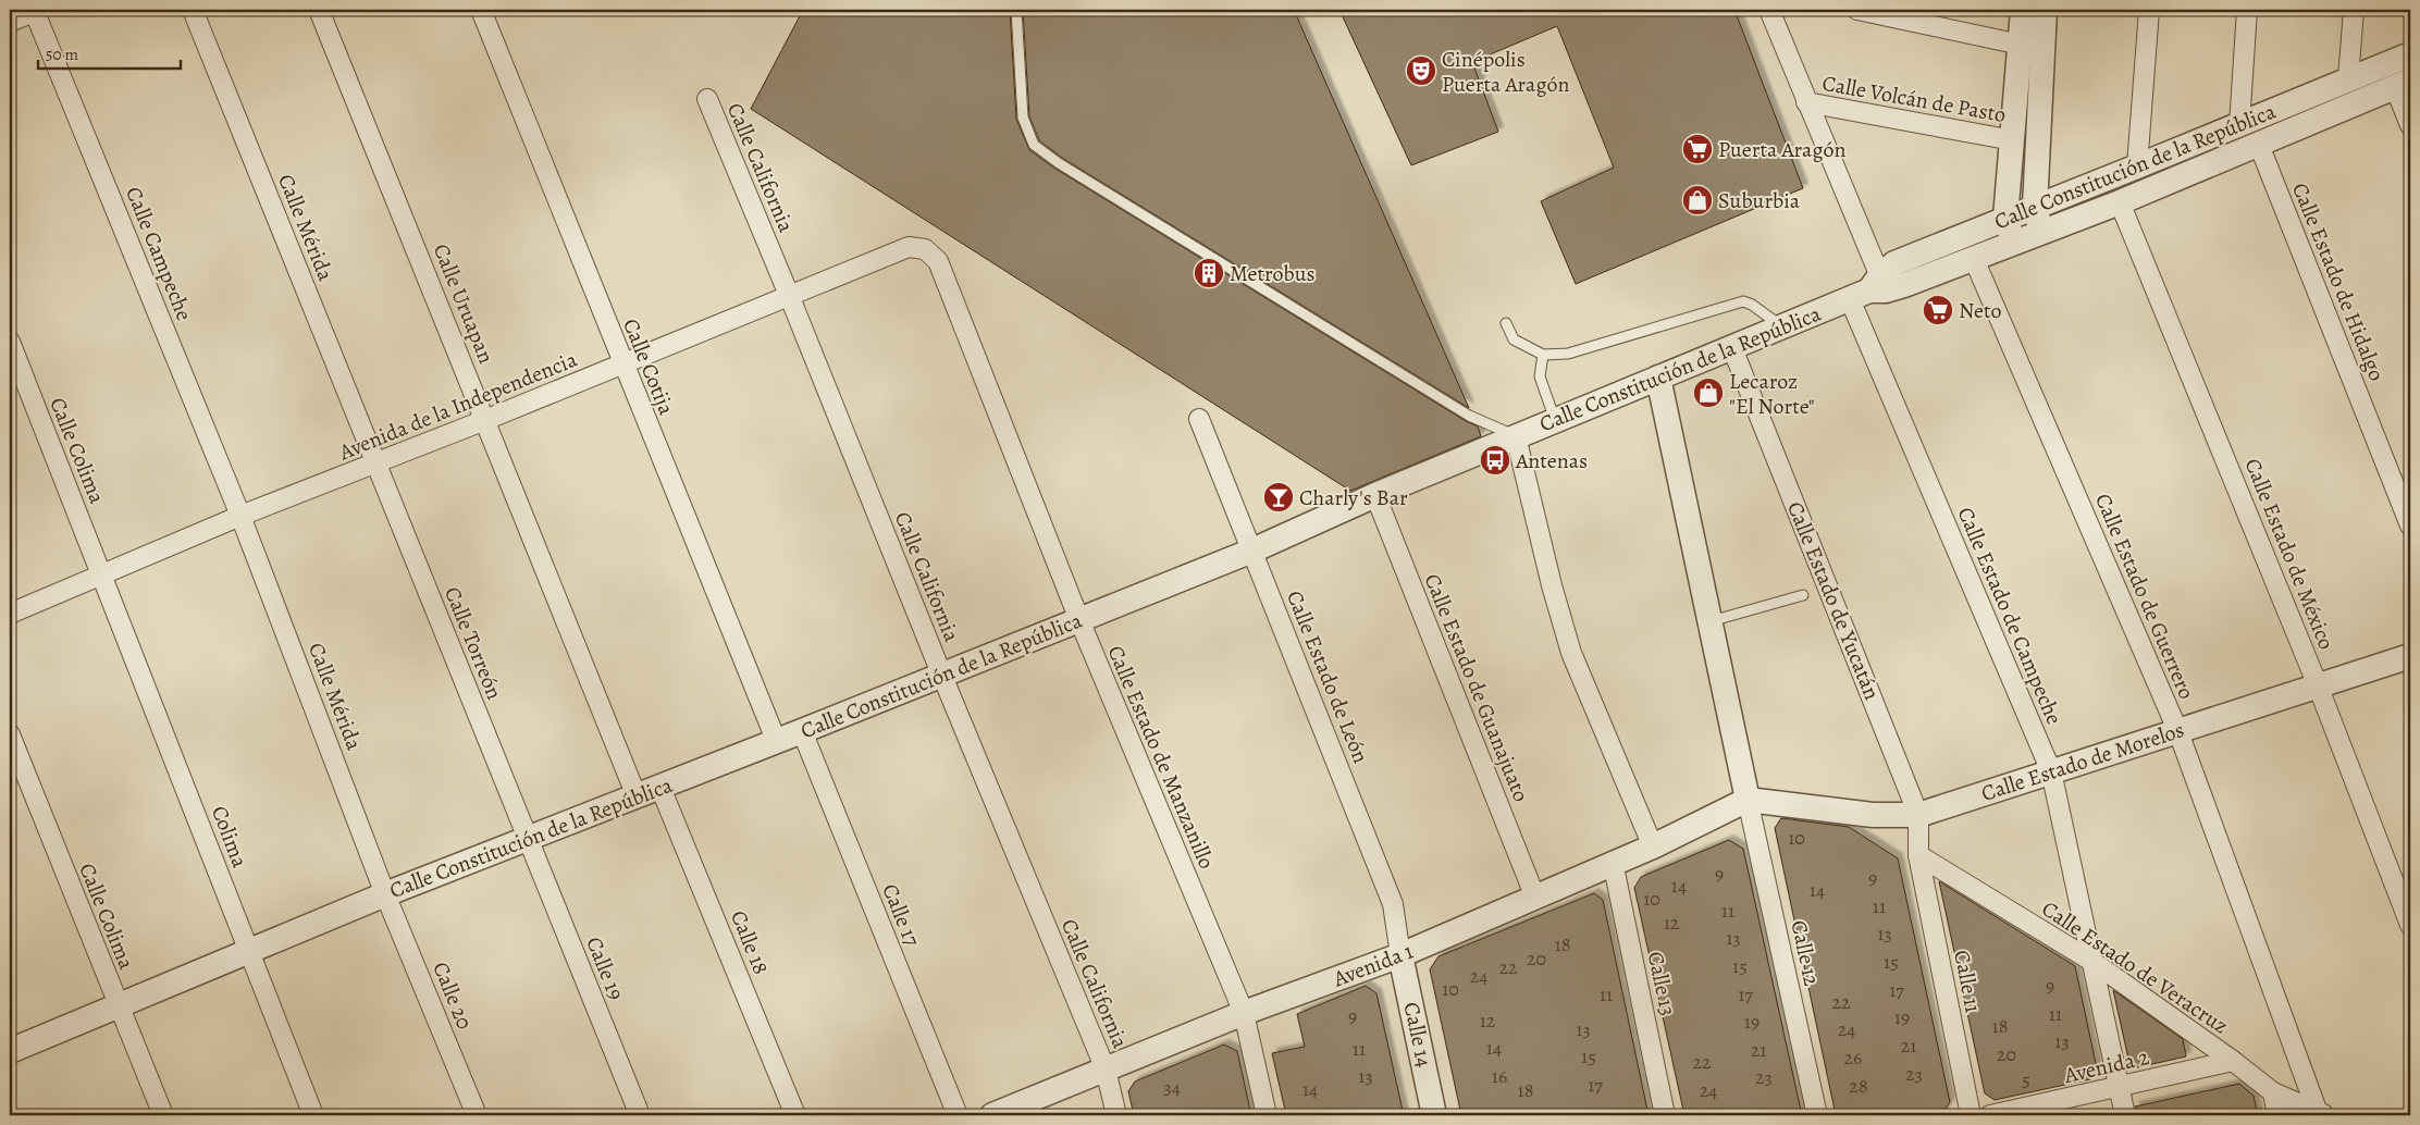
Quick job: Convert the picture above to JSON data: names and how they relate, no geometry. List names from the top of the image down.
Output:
{
  "streets": {
    "street": [
      "Calle Volcán de Pasto",
      "Calle Constitución de la República",
      "Calle California",
      "Calle Mérida",
      "Calle Campeche",
      "Calle Estado de Hidalgo",
      "Calle Uruapan",
      "Calle Cotija",
      "Avenida de la Independencia",
      "Calle Colima",
      "Calle Estado de México",
      "Calle Estado de Guerrero",
      "Calle Estado de Yucatán",
      "Calle Estado de Campeche",
      "Calle Torreón",
      "Calle Estado de León",
      "Calle Estado de Guanajuato",
      "Calle Estado de Manzanillo",
      "Calle Estado de Morelos",
      "Colima",
      "Calle 17",
      "Calle 18",
      "Calle 12",
      "Avenida 1",
      "Calle Estado de Veracruz",
      "Calle 19",
      "Calle 11",
      "Calle 13",
      "Calle 20",
      "Calle 14",
      "Avenida 2"
    ]
  },
  "crossings": [
    ["Calle Volcán de Pasto", "Calle Estado de Campeche"],
    ["Calle Constitución de la República", "Calle California"],
    ["Calle Constitución de la República", "Calle Mérida"],
    ["Calle Constitución de la República", "Calle Estado de Hidalgo"],
    ["Calle Constitución de la República", "Calle Uruapan"],
    ["Calle Constitución de la República", "Calle Cotija"],
    ["Calle Constitución de la República", "Calle Colima"],
    ["Calle Constitución de la República", "Calle Estado de México"],
    ["Calle Constitución de la República", "Calle Estado de Guerrero"],
    ["Calle Constitución de la República", "Calle Estado de Yucatán"],
    ["Calle Constitución de la República", "Calle Estado de Campeche"],
    ["Calle Constitución de la República", "Calle Torreón"],
    ["Calle Constitución de la República", "Calle Estado de León"],
    ["Calle Constitución de la República", "Calle Estado de Guanajuato"],
    ["Calle Constitución de la República", "Calle Estado de Manzanillo"],
    ["Calle Constitución de la República", "Colima"],
    ["Calle Constitución de la República", "Calle 17"],
    ["Calle Constitución de la República", "Calle 18"],
    ["Calle Constitución de la República", "Calle 19"],
    ["Calle Constitución de la República", "Calle 20"],
    ["Calle California", "Avenida de la Independencia"],
    ["Calle California", "Avenida 1"],
    ["Calle Mérida", "Calle Campeche"],
    ["Calle Mérida", "Avenida de la Independencia"],
    ["Calle Mérida", "Calle Torreón"],
    ["Calle Mérida", "Calle 20"],
    ["Calle Campeche", "Avenida de la Independencia"],
    ["Calle Uruapan", "Avenida de la Independencia"],
    ["Calle Cotija", "Avenida de la Independencia"],
    ["Avenida de la Independencia", "Calle Colima"],
    ["Avenida de la Independencia", "Calle Torreón"],
    ["Avenida de la Independencia", "Calle Estado de Manzanillo"],
    ["Avenida de la Independencia", "Colima"],
    ["Calle Colima", "Colima"],
    ["Calle Estado de México", "Calle Estado de Morelos"],
    ["Calle Estado de Guerrero", "Calle Estado de Morelos"],
    ["Calle Estado de Guerrero", "Calle Estado de Veracruz"],
    ["Calle Estado de Yucatán", "Calle Estado de Morelos"],
    ["Calle Estado de Yucatán", "Calle Estado de Veracruz"],
    ["Calle Estado de Yucatán", "Calle 11"],
    ["Calle Estado de Campeche", "Calle Estado de Morelos"],
    ["Calle Estado de Campeche", "Calle Estado de Veracruz"],
    ["Calle Estado de Campeche", "Avenida 2"],
    ["Calle Torreón", "Calle 19"],
    ["Calle Estado de León", "Avenida 1"],
    ["Calle Estado de León", "Calle 14"],
    ["Calle Estado de Guanajuato", "Avenida 1"],
    ["Calle Estado de Manzanillo", "Avenida 1"],
    ["Calle Estado de Morelos", "Calle 12"],
    ["Calle Estado de Morelos", "Avenida 1"],
    ["Calle 12", "Avenida 1"],
    ["Avenida 1", "Calle 13"],
    ["Avenida 1", "Calle 14"],
    ["Calle Estado de Veracruz", "Calle 11"],
    ["Calle Estado de Veracruz", "Avenida 2"]
  ],
  "places": {
    "theatre": ["Cinépolis Puerta Aragón"],
    "supermarket": ["Puerta Aragón", "Neto"],
    "shop": ["Suburbia", "Lecaroz \"El Norte\""],
    "building": ["Metrobus"],
    "bus stop": ["Antenas"],
    "bar": ["Charly's Bar"]
  },
  "house_numbers": [
    "10",
    "9",
    "9",
    "14",
    "14",
    "10",
    "11",
    "11",
    "12",
    "13",
    "13",
    "18",
    "20",
    "15",
    "15",
    "22",
    "24",
    "9",
    "10",
    "17",
    "11",
    "17",
    "22",
    "11",
    "9",
    "19",
    "12",
    "19",
    "18",
    "13",
    "24",
    "13",
    "21",
    "14",
    "11",
    "21",
    "20",
    "15",
    "26",
    "22",
    "23",
    "13",
    "16",
    "23",
    "5",
    "17",
    "28",
    "34",
    "14",
    "18",
    "24"
  ],
  "scale_bar": "50 m"
}
